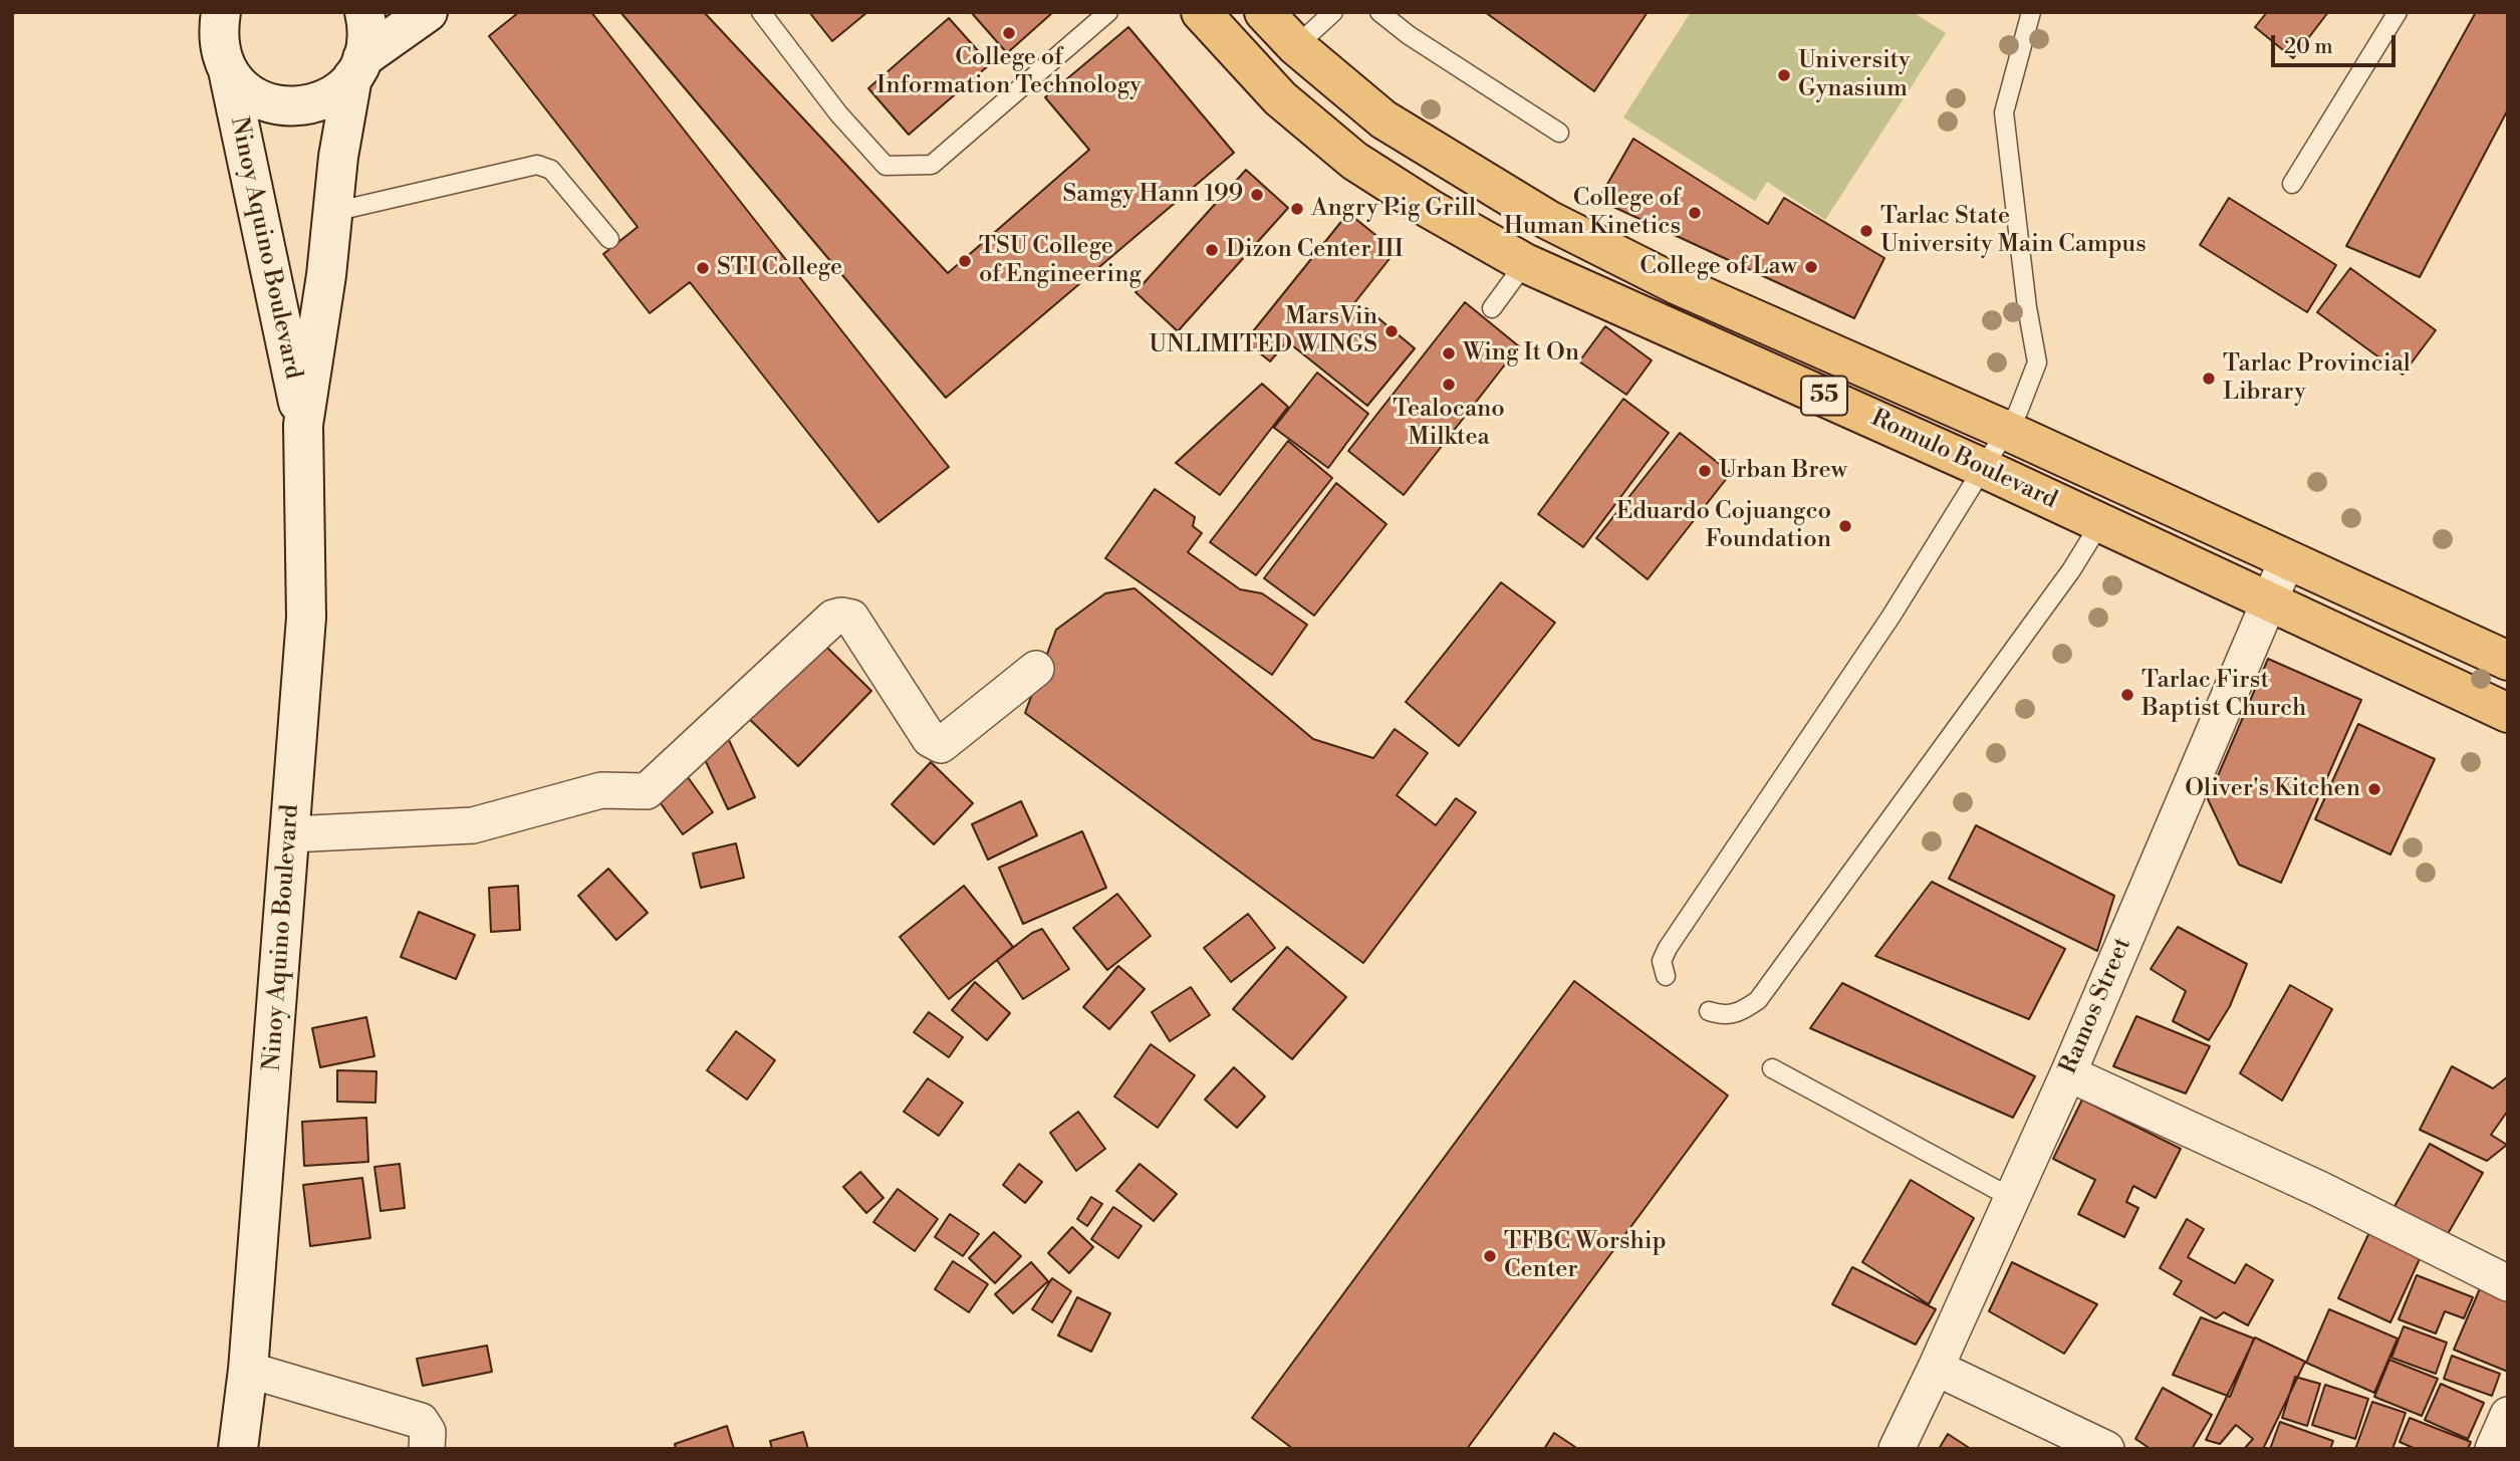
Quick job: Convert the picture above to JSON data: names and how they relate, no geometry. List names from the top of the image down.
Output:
{
  "streets": {
    "highway": ["55", "Romulo Boulevard"],
    "main road": ["Ninoy Aquino Boulevard"],
    "street": ["Ramos Street"]
  },
  "crossings": [
    ["Romulo Boulevard", "Ramos Street"]
  ],
  "places": [
    "College of Information Technology",
    "University Gynasium",
    "Samgy Hann 199",
    "Angry Pig Grill",
    "College of Human Kinetics",
    "Tarlac State University Main Campus",
    "Dizon Center III",
    "TSU College of Engineering",
    "College of Law",
    "STI College",
    "MarsVin UNLIMITED WINGS",
    "Wing It On",
    "Tarlac Provincial Library",
    "Tealocano Milktea",
    "Urban Brew",
    "Eduardo Cojuangco Foundation",
    "Tarlac First Baptist Church",
    "Oliver's Kitchen",
    "TFBC Worship Center"
  ],
  "scale_bar": "20 m"
}
